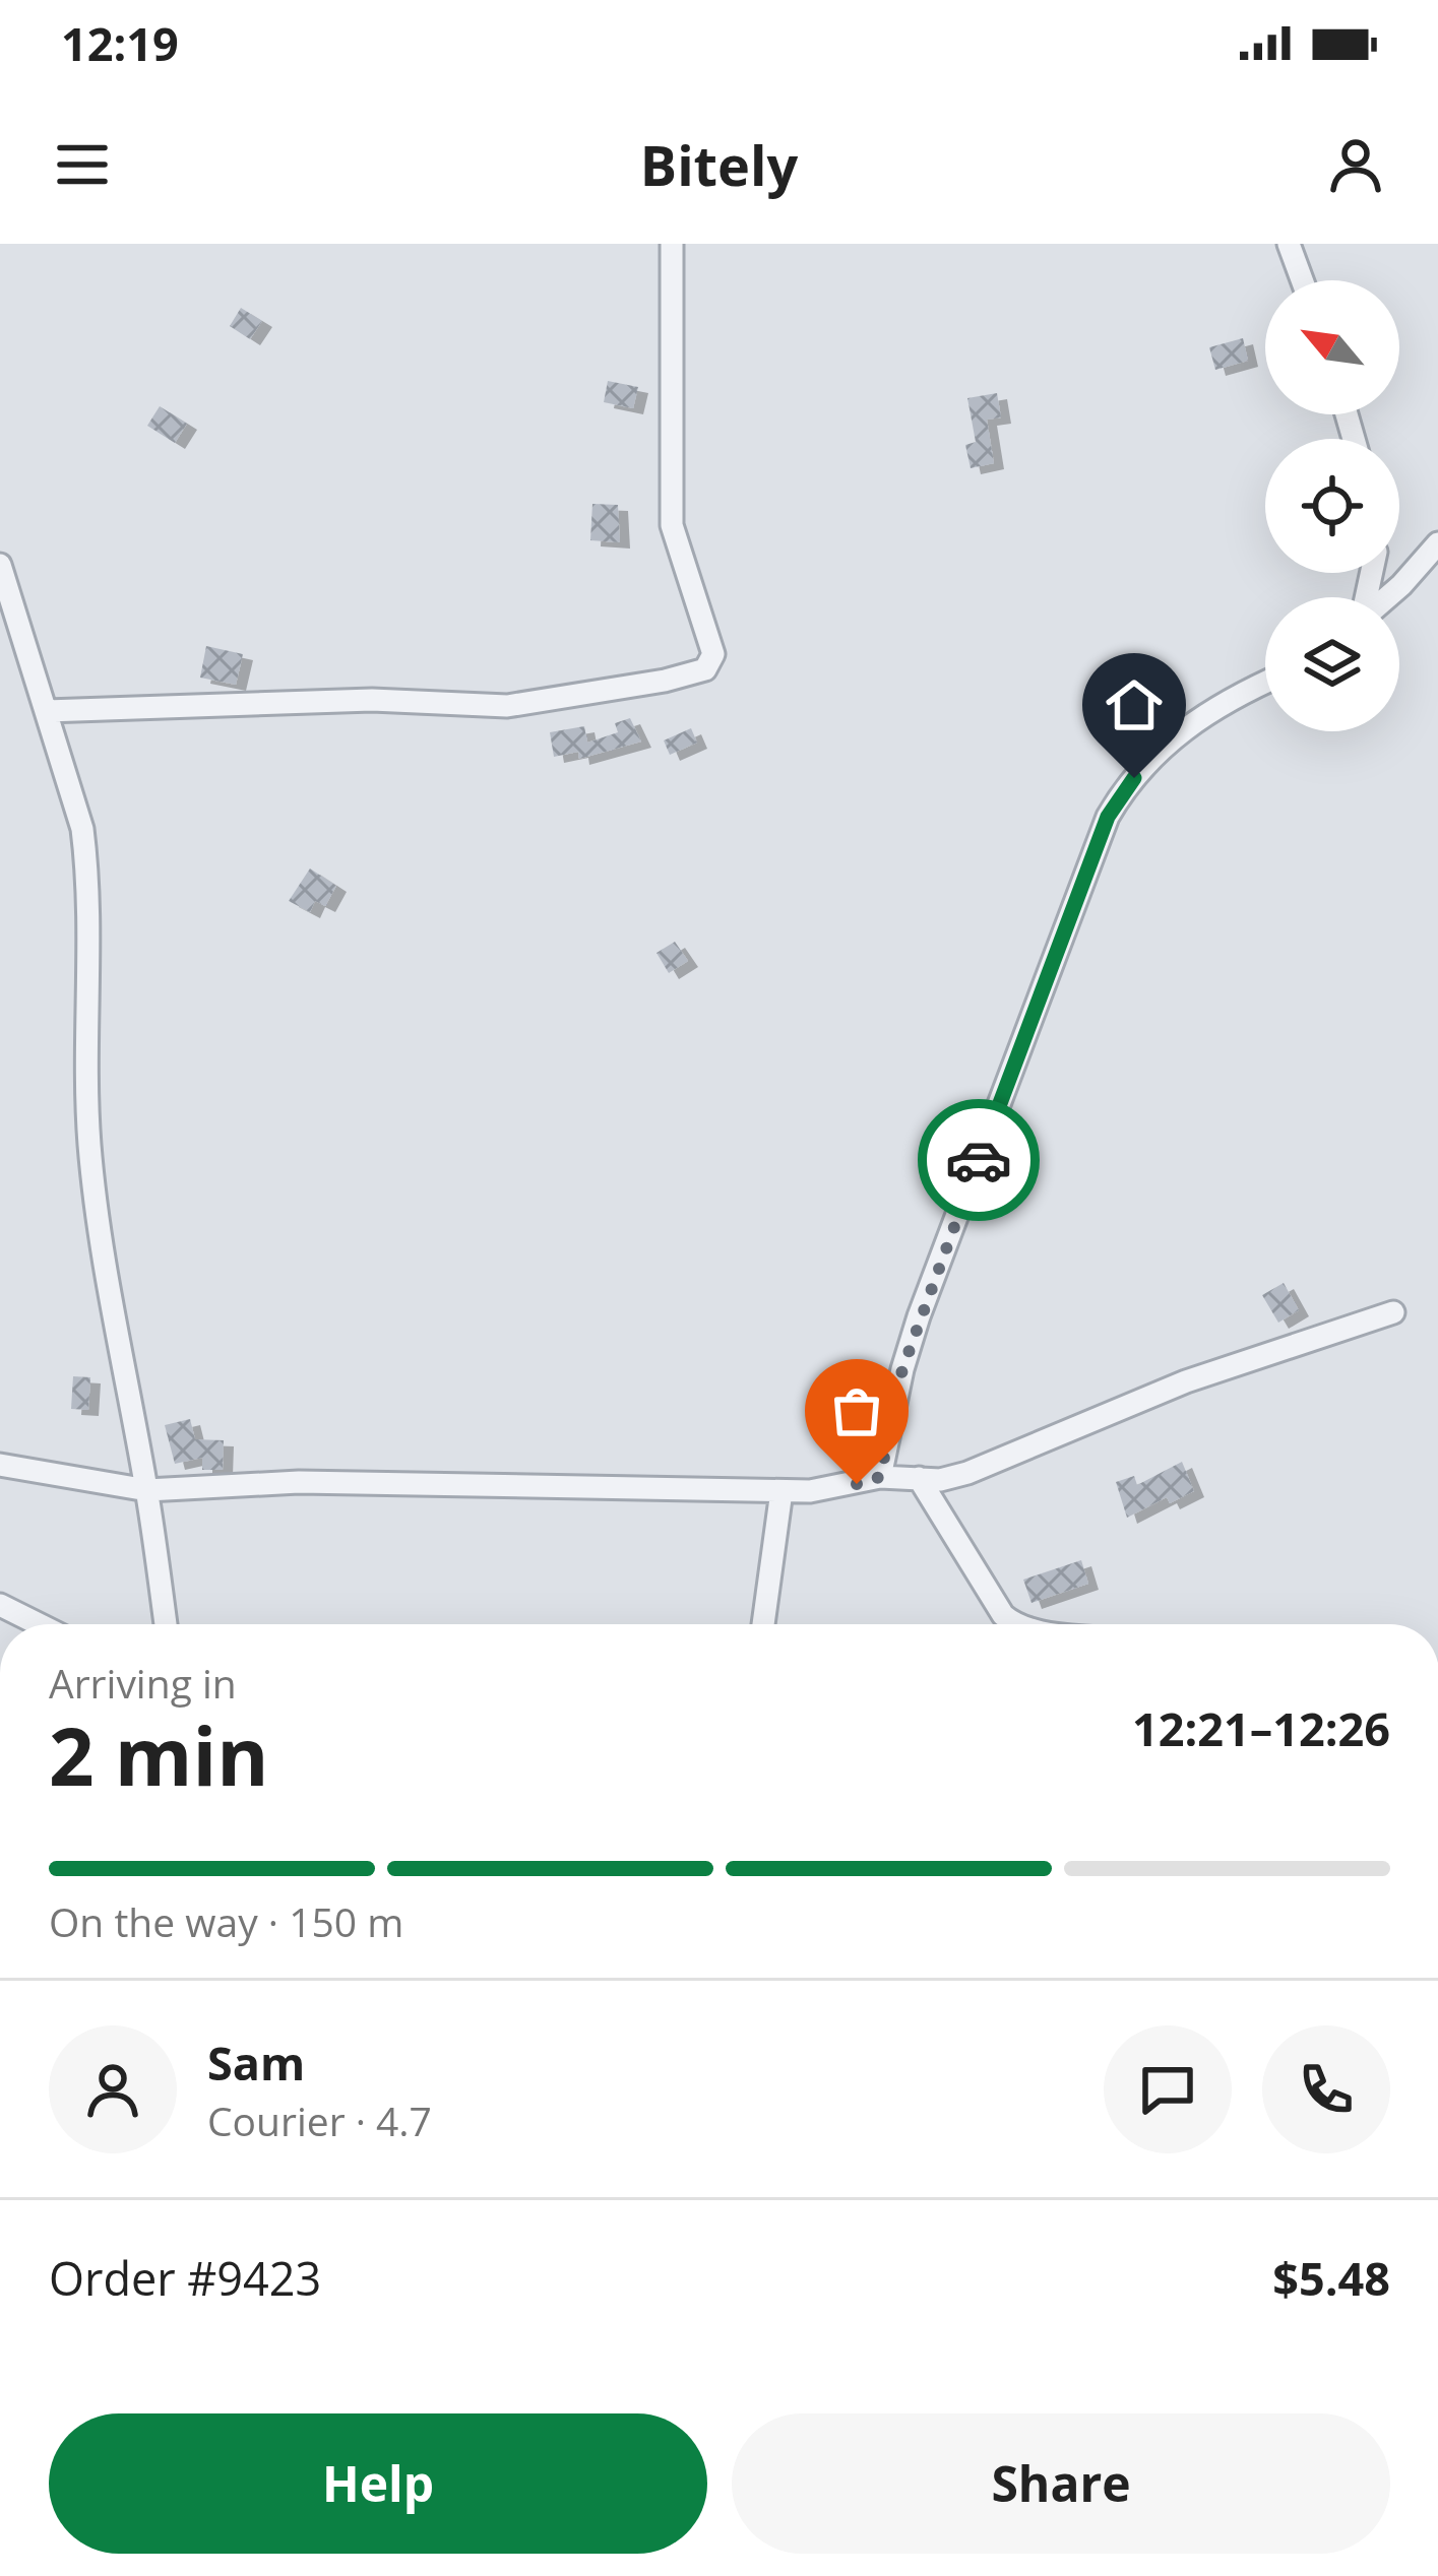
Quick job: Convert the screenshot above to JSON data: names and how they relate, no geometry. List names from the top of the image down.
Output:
{
  "north": "top left",
  "page": {
    "status": "12:19",
    "header": "Bitely",
    "heading": ["2 min", "Arriving in", "12:21–12:26"],
    "panel": [
      "Sam",
      "Courier · 4.7",
      "Order #9423",
      "$5.48"
    ],
    "bar": "On the way · 150 m",
    "buttons": ["Help", "Share"]
  }
}
